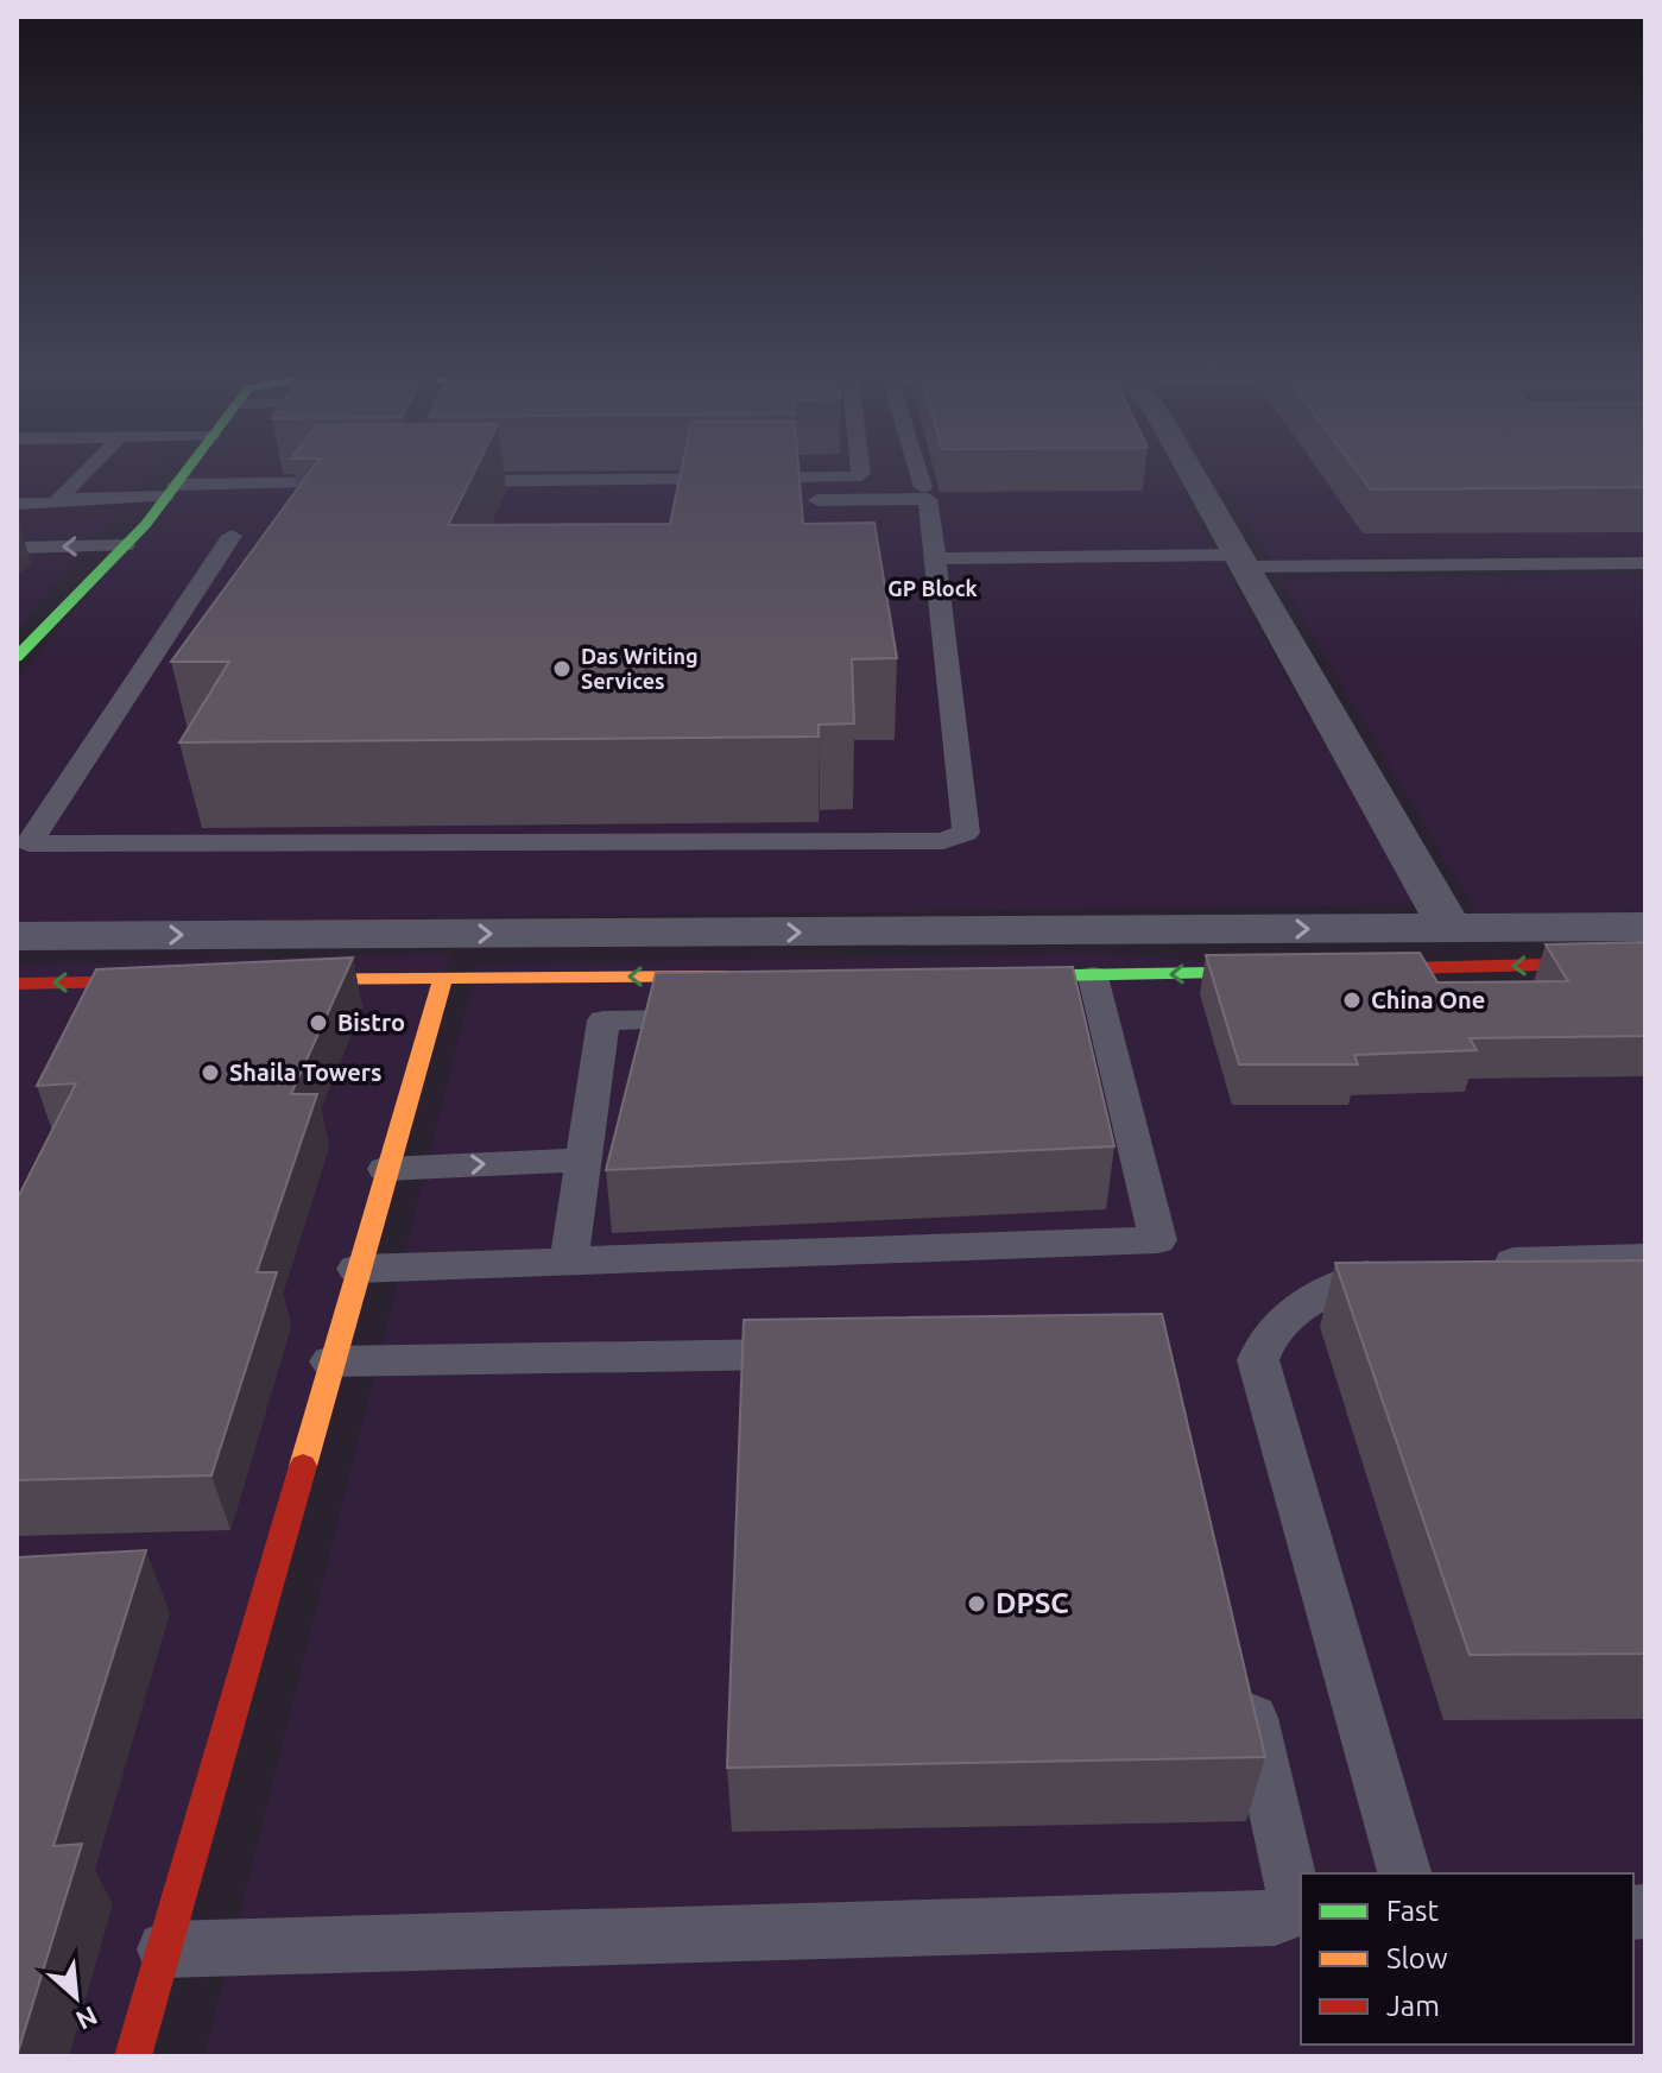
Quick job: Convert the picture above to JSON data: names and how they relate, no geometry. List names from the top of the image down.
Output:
{
  "districts": ["GP Block"],
  "places": [
    "Das Writing Services",
    "China One",
    "Bistro",
    "Shaila Towers",
    "DPSC"
  ],
  "legend": ["Fast", "Slow", "Jam"],
  "north": "bottom right"
}
